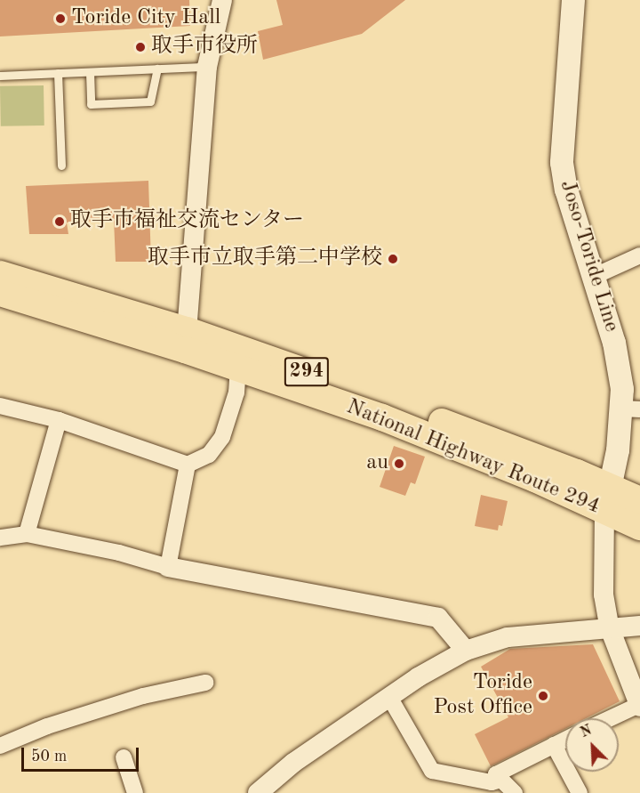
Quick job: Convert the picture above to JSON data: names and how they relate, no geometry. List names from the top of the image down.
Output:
{
  "streets": {
    "highway": ["294", "National Highway Route 294"],
    "main road": ["Joso-Toride Line"]
  },
  "crossings": [
    ["Joso-Toride Line", "National Highway Route 294"]
  ],
  "places": [
    "Toride City Hall",
    "取手市役所",
    "取手市福祉交流センター",
    "取手市立取手第二中学校",
    "au",
    "Toride Post Office"
  ],
  "scale_bar": "50 m",
  "north": "top left"
}
